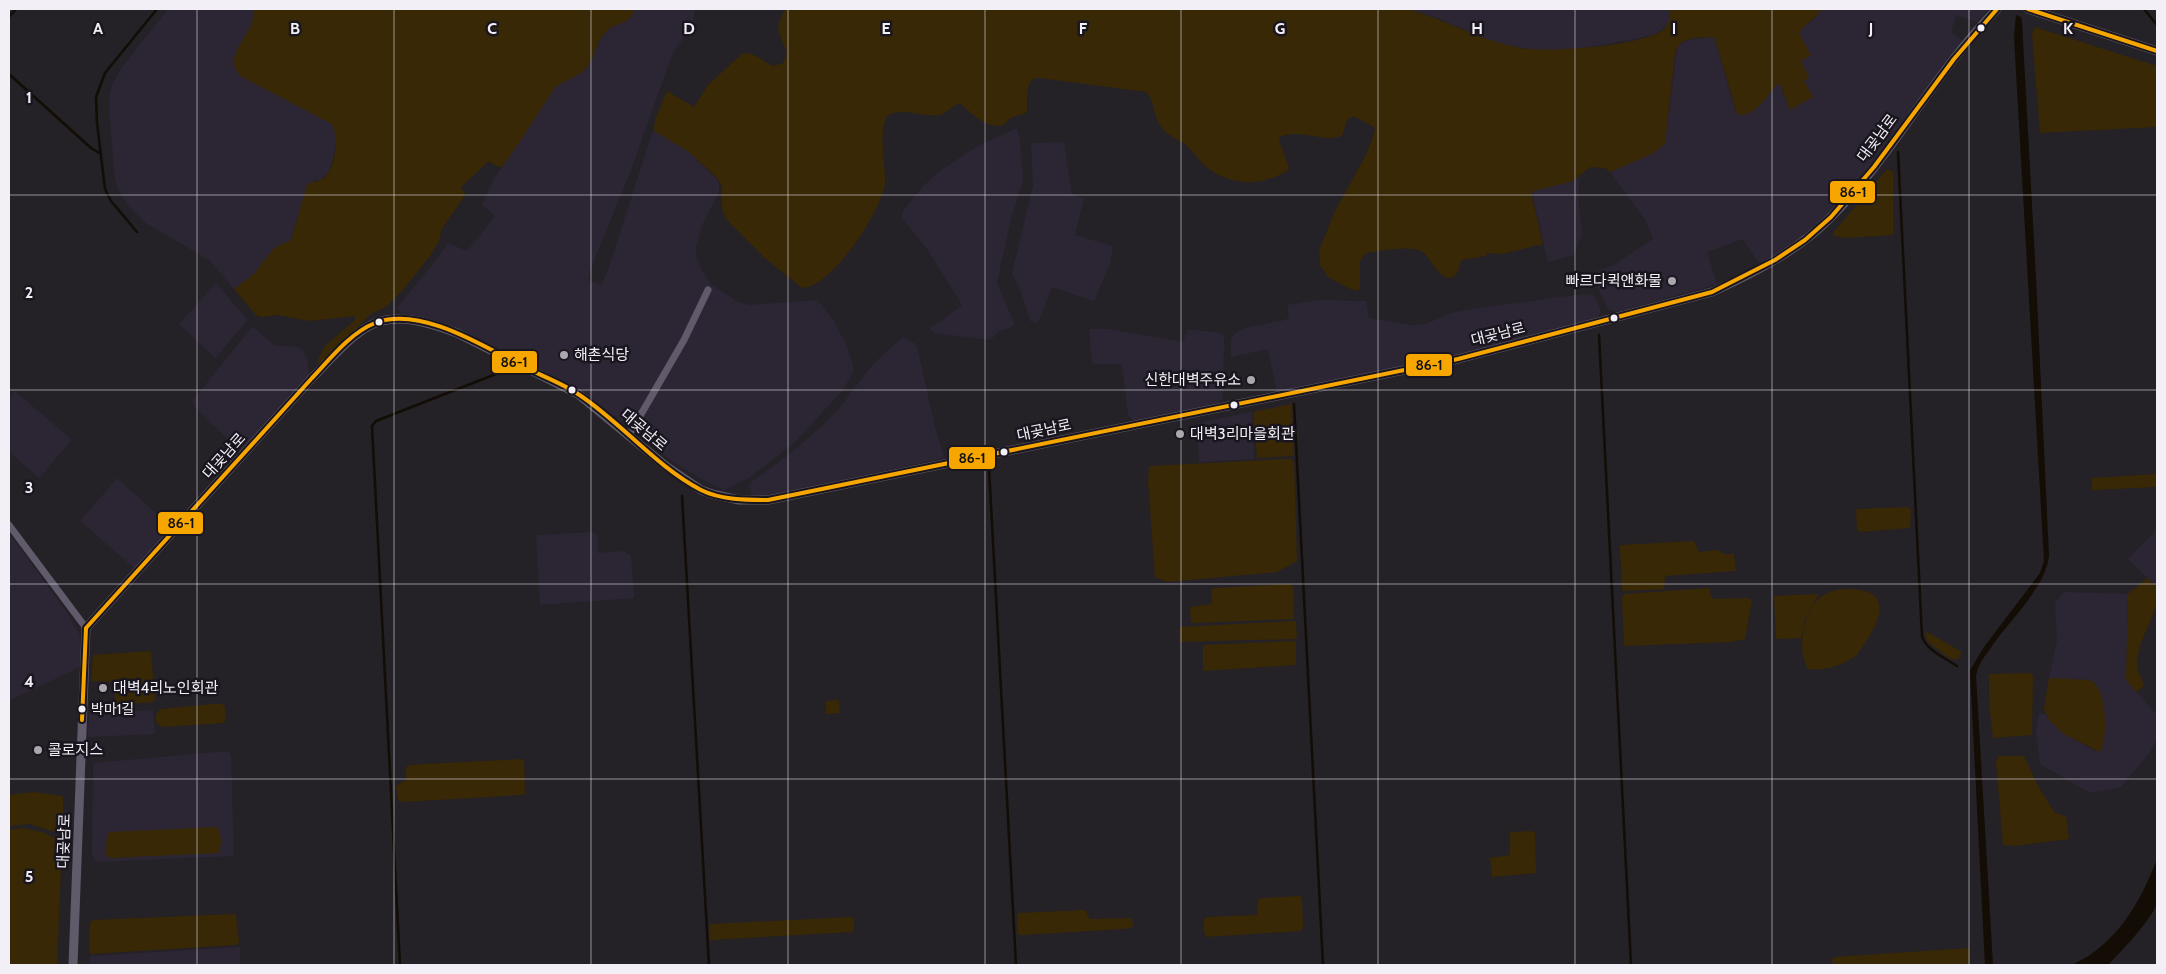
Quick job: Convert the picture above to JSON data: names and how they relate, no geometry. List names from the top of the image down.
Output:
{
  "streets": {
    "street": ["대곶남로"]
  },
  "places": [
    "빠르다퀵앤화물",
    "해촌식당",
    "신한대벽주유소",
    "대벽3리마을회관",
    "대벽4리노인회관",
    "박마1길",
    "콜로지스"
  ],
  "lines": ["transit line 86-1"],
  "grid": {
    "columns": [
      "A",
      "B",
      "C",
      "D",
      "E",
      "F",
      "G",
      "H",
      "I",
      "J",
      "K"
    ],
    "rows": [
      "1",
      "2",
      "3",
      "4",
      "5"
    ]
  }
}
